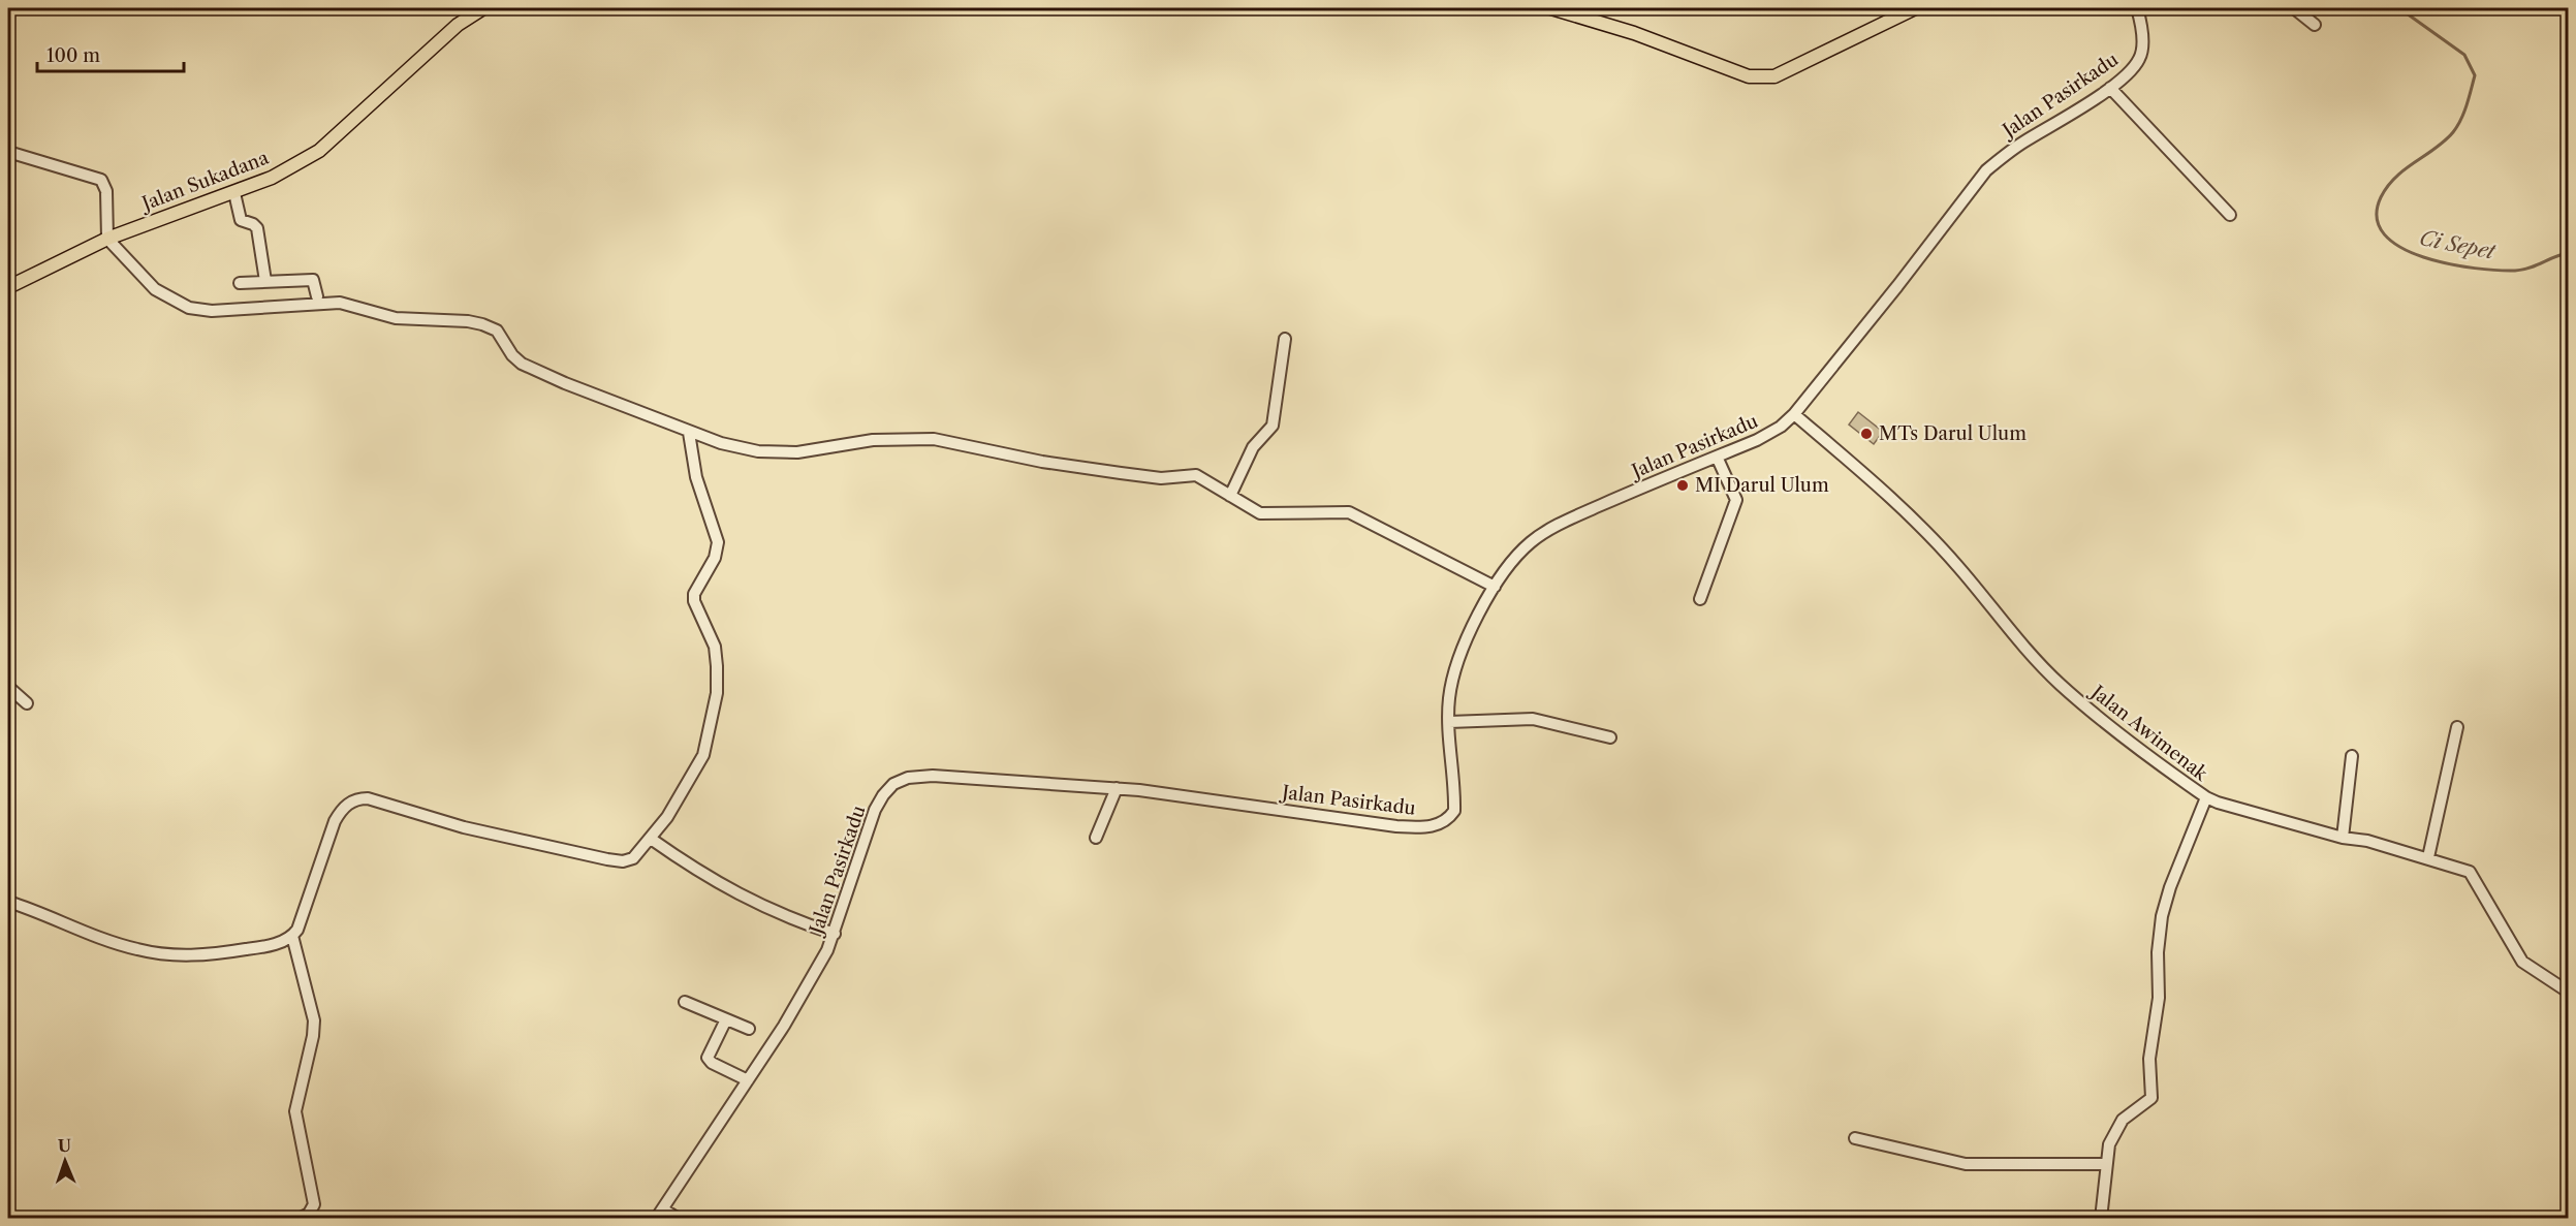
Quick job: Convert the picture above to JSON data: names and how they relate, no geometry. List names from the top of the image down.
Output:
{
  "streets": {
    "main road": ["Jalan Sukadana"],
    "street": ["Jalan Pasirkadu", "Jalan Awimenak"]
  },
  "crossings": [
    ["Jalan Pasirkadu", "Jalan Awimenak"]
  ],
  "water": ["Ci Sepet"],
  "places": ["MTs Darul Ulum", "MI Darul Ulum"],
  "scale_bar": "100 m",
  "north": "top"
}
